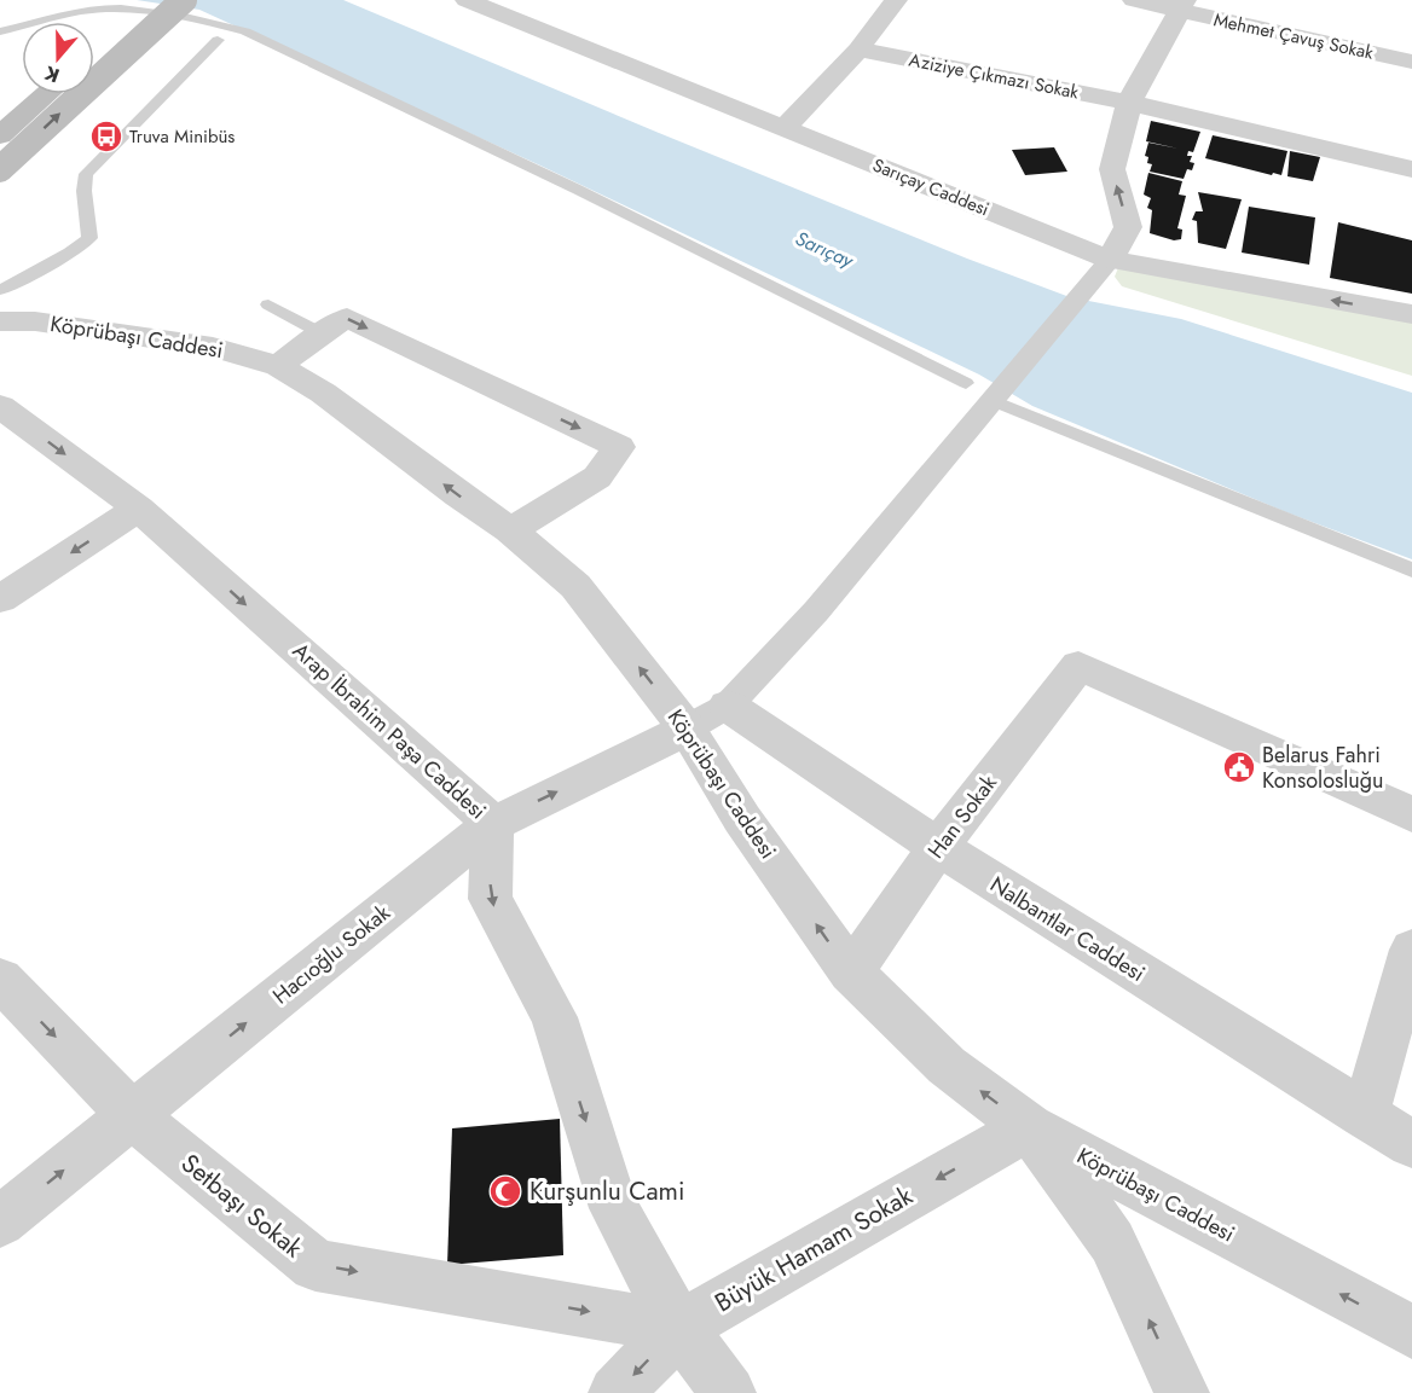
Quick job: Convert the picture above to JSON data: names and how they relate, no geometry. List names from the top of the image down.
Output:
{
  "streets": {
    "street": [
      "Mehmet Çavuş Sokak",
      "Aziziye Çıkmazı Sokak",
      "Sarıçay Caddesi",
      "Köprübaşı Caddesi",
      "Arap İbrahim Paşa Caddesi",
      "Han Sokak",
      "Nalbantlar Caddesi",
      "Hacıoğlu Sokak",
      "Setbaşı Sokak",
      "Büyük Hamam Sokak"
    ]
  },
  "crossings": [
    ["Köprübaşı Caddesi", "Han Sokak"],
    ["Köprübaşı Caddesi", "Hacıoğlu Sokak"],
    ["Köprübaşı Caddesi", "Büyük Hamam Sokak"],
    ["Arap İbrahim Paşa Caddesi", "Hacıoğlu Sokak"],
    ["Arap İbrahim Paşa Caddesi", "Setbaşı Sokak"],
    ["Arap İbrahim Paşa Caddesi", "Büyük Hamam Sokak"],
    ["Han Sokak", "Nalbantlar Caddesi"],
    ["Hacıoğlu Sokak", "Setbaşı Sokak"],
    ["Setbaşı Sokak", "Büyük Hamam Sokak"]
  ],
  "one_way": [
    "Köprübaşı Caddesi",
    "Arap İbrahim Paşa Caddesi",
    "Hacıoğlu Sokak",
    "Setbaşı Sokak",
    "Büyük Hamam Sokak"
  ],
  "water": ["Sarıçay"],
  "places": {
    "bus stop": ["Truva Minibüs"],
    "public building": ["Belarus Fahri Konsolosluğu"],
    "mosque": ["Kurşunlu Cami"]
  },
  "north": "bottom"
}
